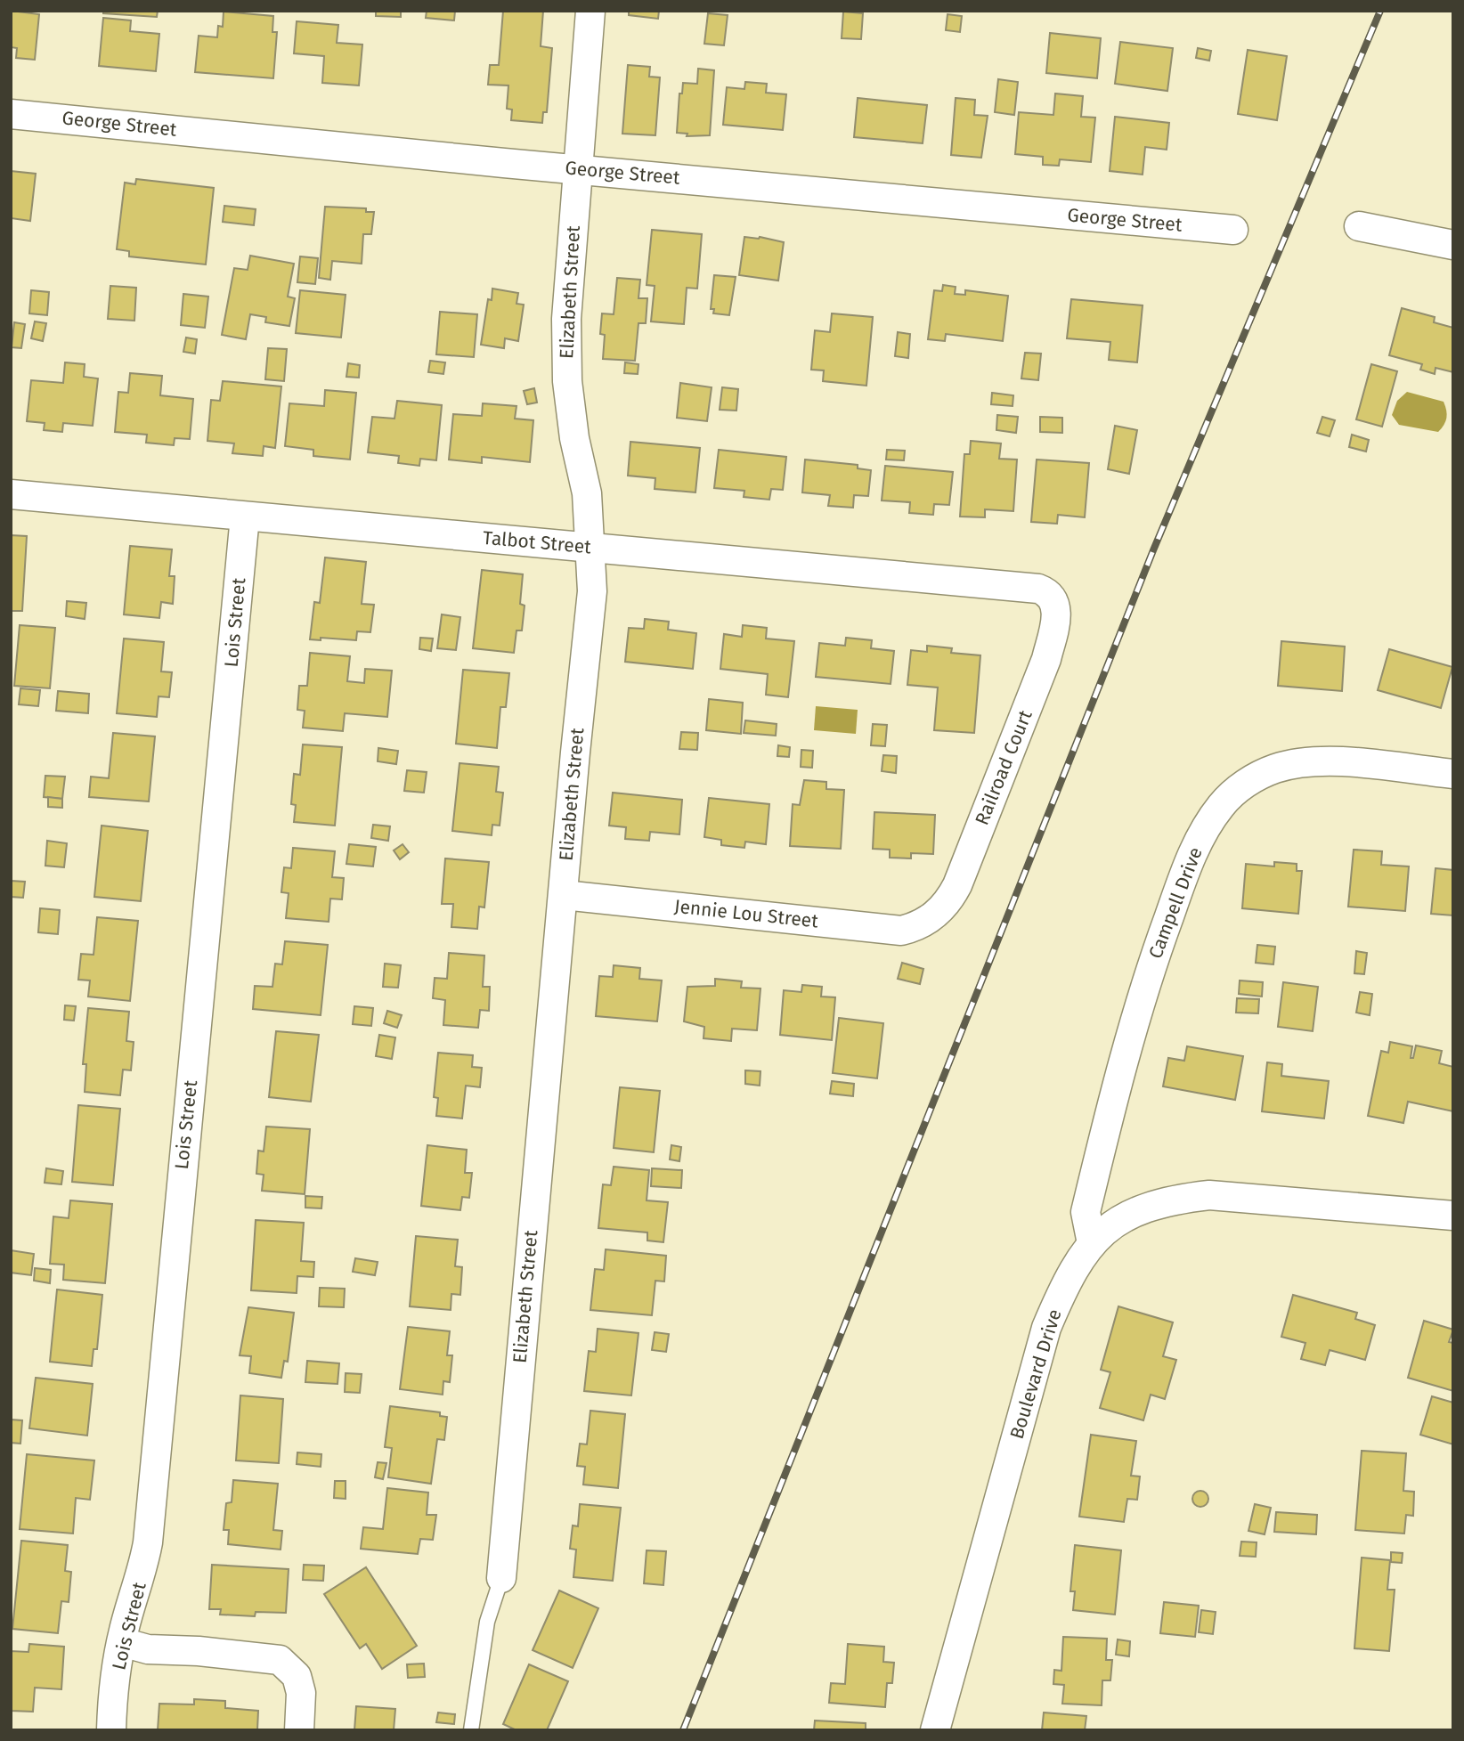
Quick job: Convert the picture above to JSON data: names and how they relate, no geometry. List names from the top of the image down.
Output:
{
  "streets": {
    "street": [
      "George Street",
      "Elizabeth Street",
      "Talbot Street",
      "Lois Street",
      "Railroad Court",
      "Campell Drive",
      "Jennie Lou Street",
      "Boulevard Drive"
    ]
  },
  "crossings": [
    ["George Street", "Elizabeth Street"],
    ["Elizabeth Street", "Talbot Street"],
    ["Elizabeth Street", "Jennie Lou Street"],
    ["Talbot Street", "Lois Street"],
    ["Talbot Street", "Railroad Court"],
    ["Railroad Court", "Jennie Lou Street"],
    ["Campell Drive", "Boulevard Drive"]
  ]
}
